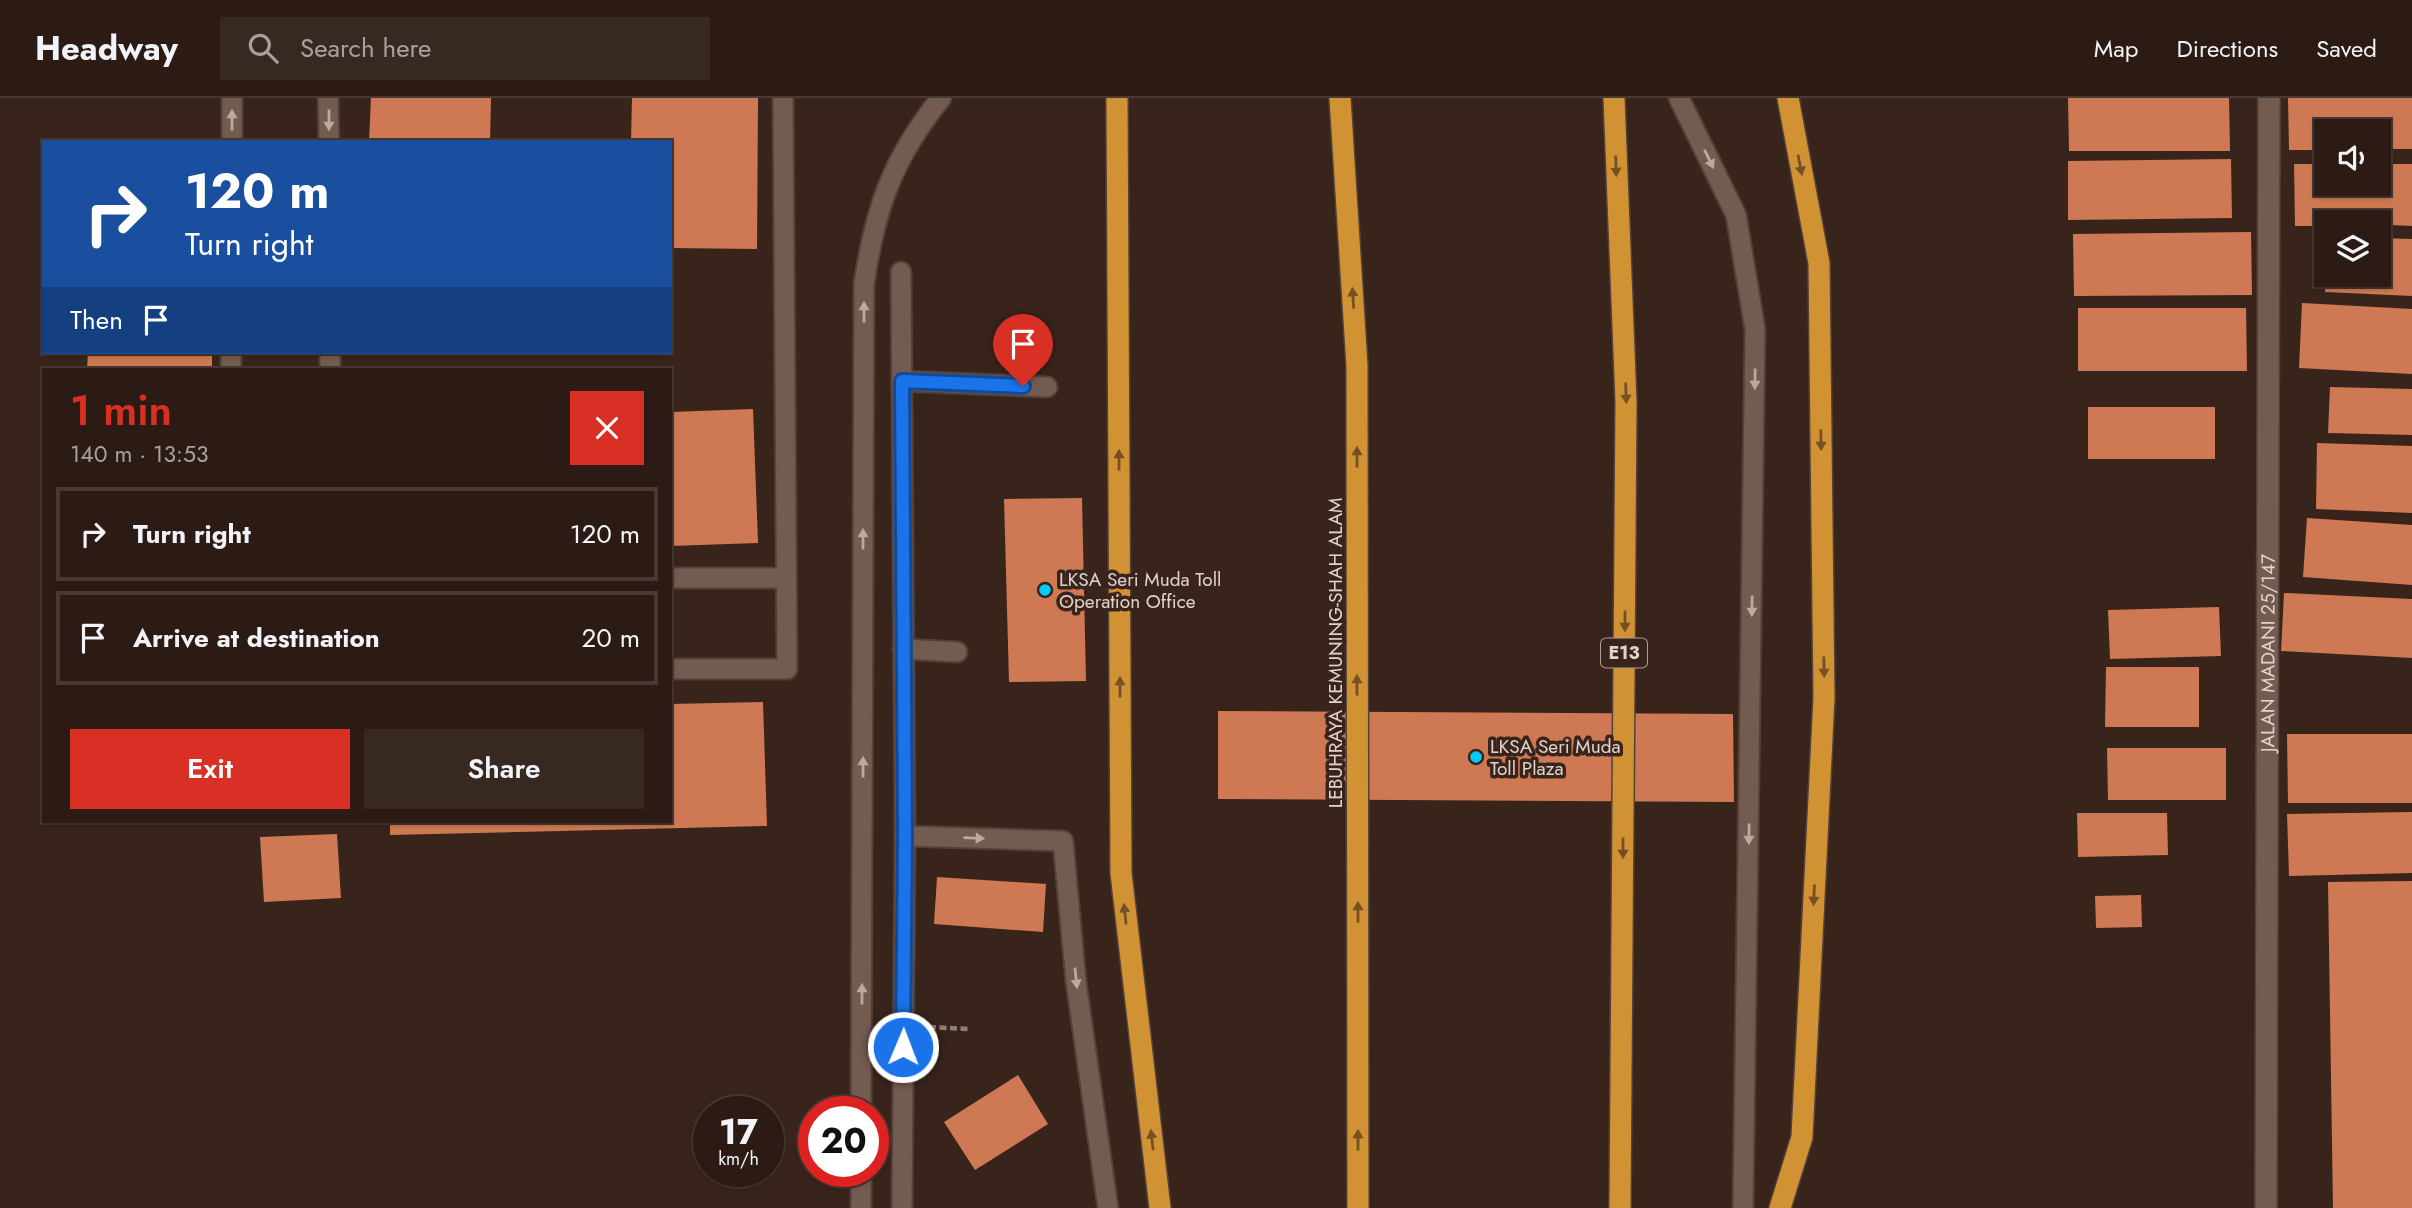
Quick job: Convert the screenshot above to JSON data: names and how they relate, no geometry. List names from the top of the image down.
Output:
{
  "streets": {
    "highway": ["LEBUHRAYA KEMUNING-SHAH ALAM", "E13"],
    "street": ["JALAN MADANI 25/147"]
  },
  "one_way": ["LEBUHRAYA KEMUNING-SHAH ALAM"],
  "places": ["LKSA Seri Muda Toll Operation Office", "LKSA Seri Muda Toll Plaza"],
  "page": {
    "header": "Headway",
    "search": "Search here",
    "nav": ["Map", "Directions", "Saved"],
    "turn": ["120 m", "Turn right"],
    "then": "Then",
    "heading": ["1 min", "140 m · 13:53"],
    "list": [
      {
        "name": "Turn right",
        "value": "120 m"
      },
      {
        "name": "Arrive at destination",
        "value": "20 m"
      }
    ],
    "buttons": ["Exit", "Share"],
    "speed": "17 km/h",
    "limit": "20"
  }
}
